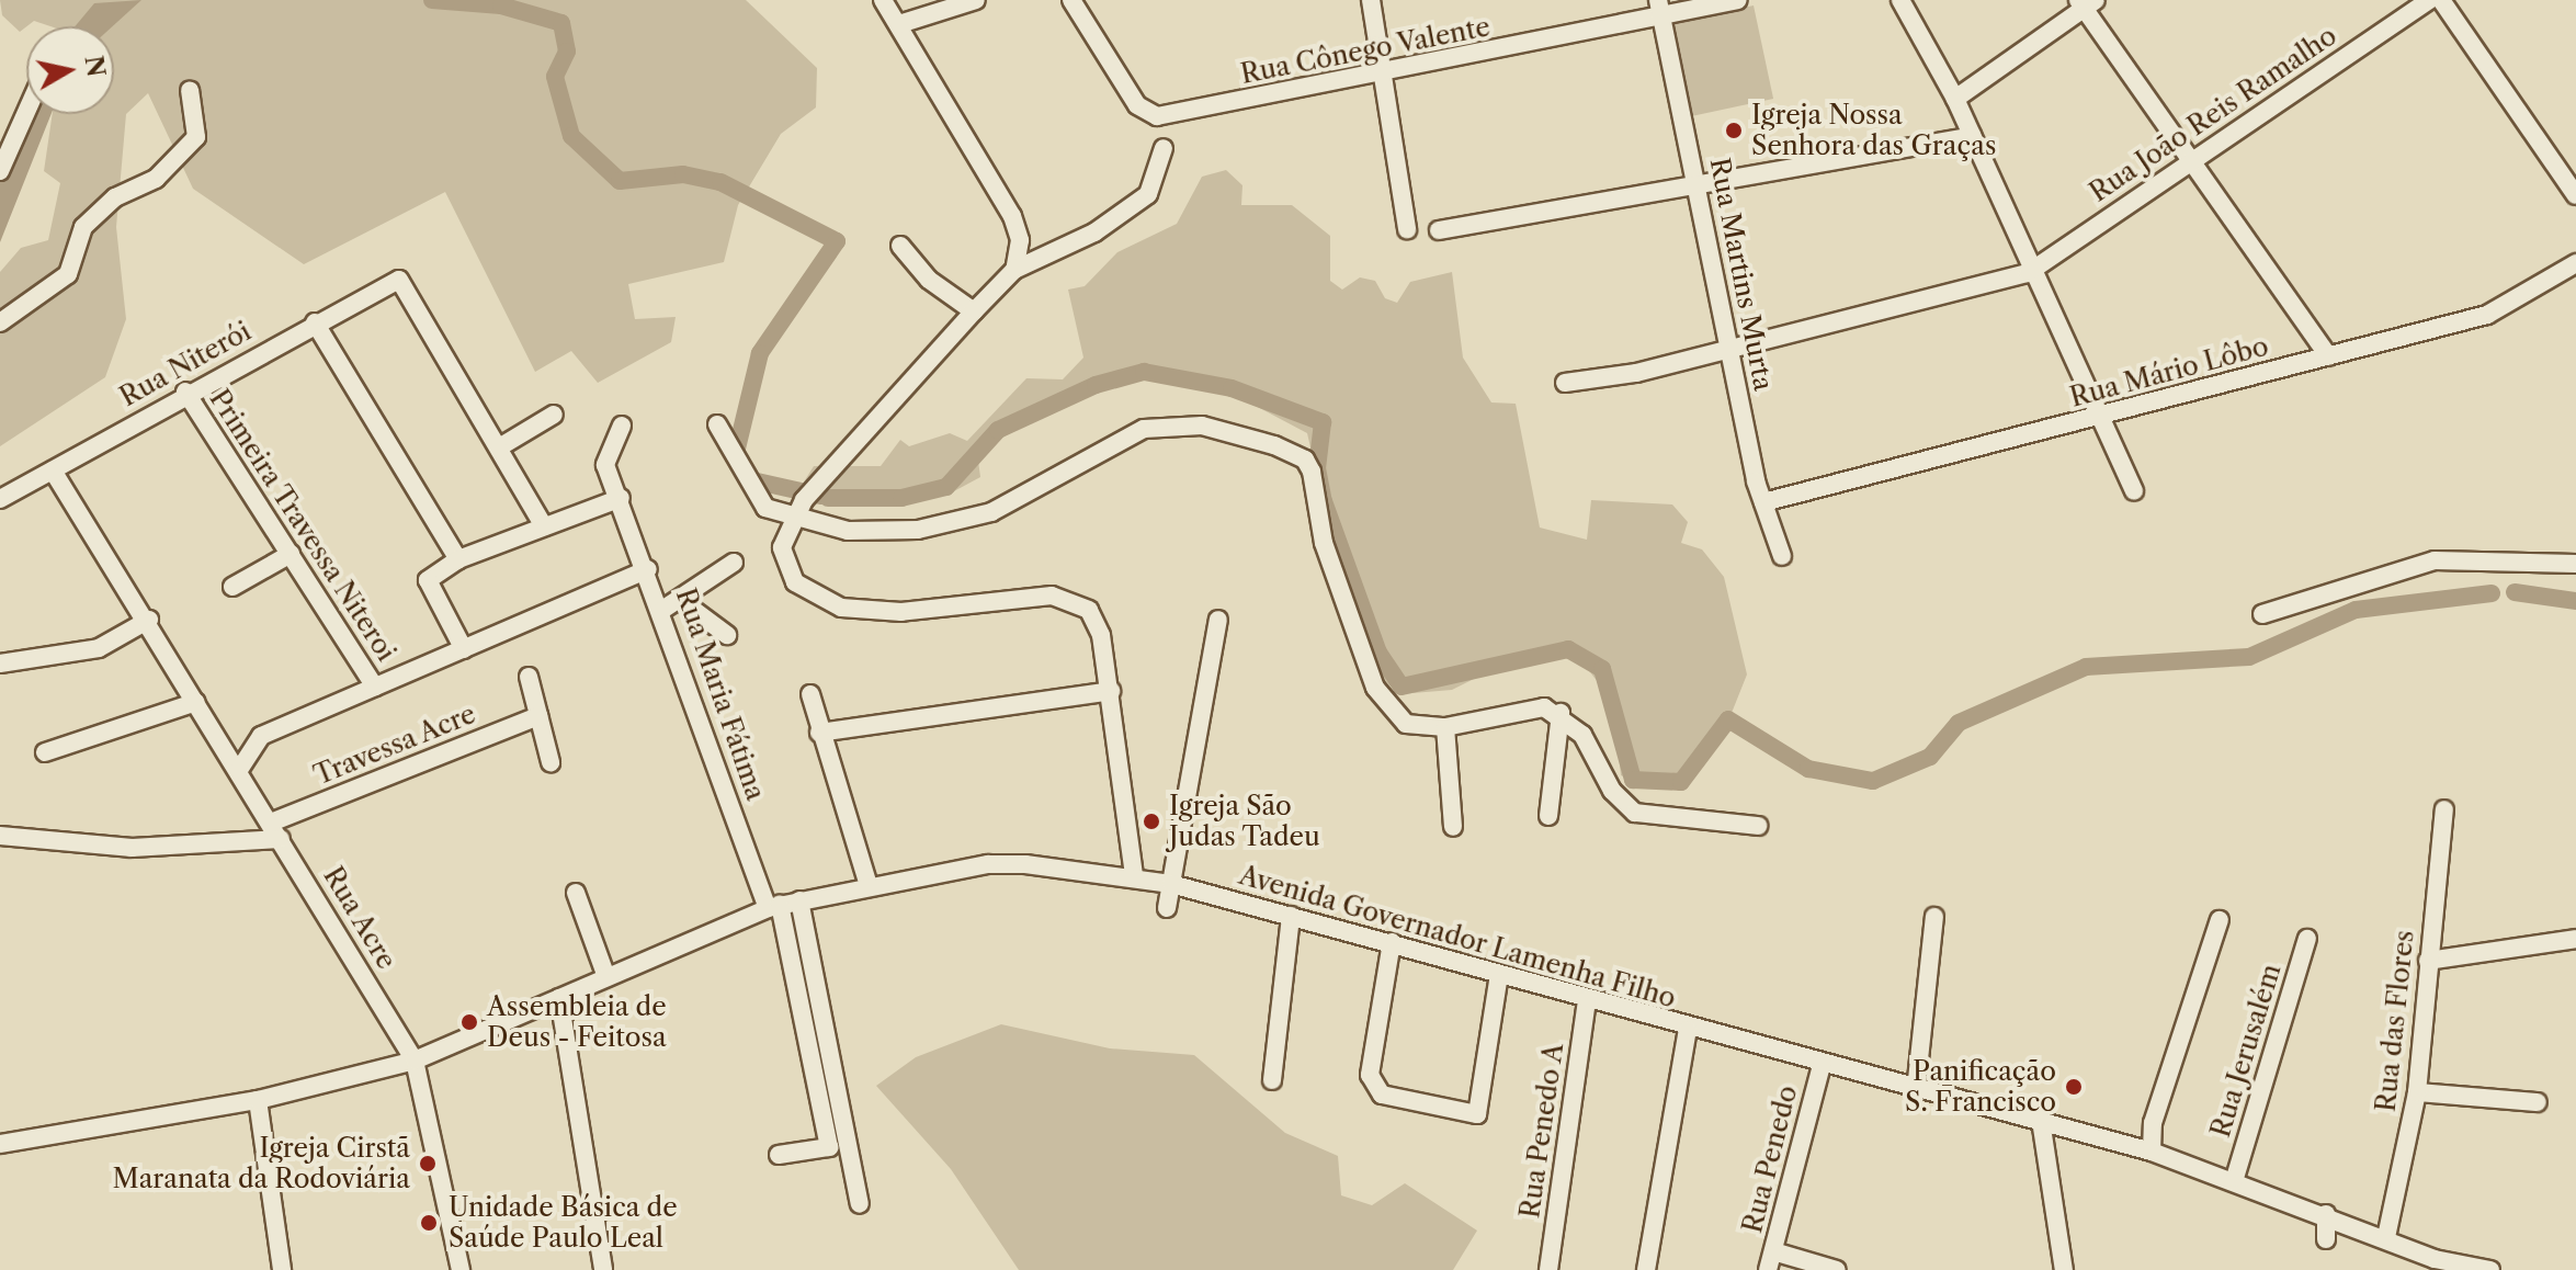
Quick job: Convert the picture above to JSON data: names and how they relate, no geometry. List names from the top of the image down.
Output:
{
  "streets": {
    "street": [
      "Rua Cônego Valente",
      "Rua João Reis Ramalho",
      "Rua Martins Murta",
      "Rua Niterói",
      "Rua Mário Lôbo",
      "Primeira Travessa Niteroi",
      "Rua Maria Fátima",
      "Travessa Acre",
      "Rua Acre",
      "Avenida Governador Lamenha Filho",
      "Rua das Flores",
      "Rua Jerusalém",
      "Rua Penedo A",
      "Rua Penedo"
    ]
  },
  "crossings": [
    ["Rua Cônego Valente", "Rua Martins Murta"],
    ["Rua Martins Murta", "Rua Mário Lôbo"],
    ["Rua Niterói", "Primeira Travessa Niteroi"],
    ["Rua Niterói", "Rua Acre"],
    ["Rua Maria Fátima", "Avenida Governador Lamenha Filho"],
    ["Travessa Acre", "Rua Acre"],
    ["Rua Acre", "Avenida Governador Lamenha Filho"],
    ["Avenida Governador Lamenha Filho", "Rua das Flores"],
    ["Avenida Governador Lamenha Filho", "Rua Jerusalém"],
    ["Avenida Governador Lamenha Filho", "Rua Penedo A"],
    ["Avenida Governador Lamenha Filho", "Rua Penedo"]
  ],
  "places": [
    "Igreja Nossa Senhora das Graças",
    "Igreja São Judas Tadeu",
    "Assembleia de Deus - Feitosa",
    "Panificação S. Francisco",
    "Igreja Cirstã Maranata da Rodoviária",
    "Unidade Básica de Saúde Paulo Leal"
  ],
  "north": "right"
}
